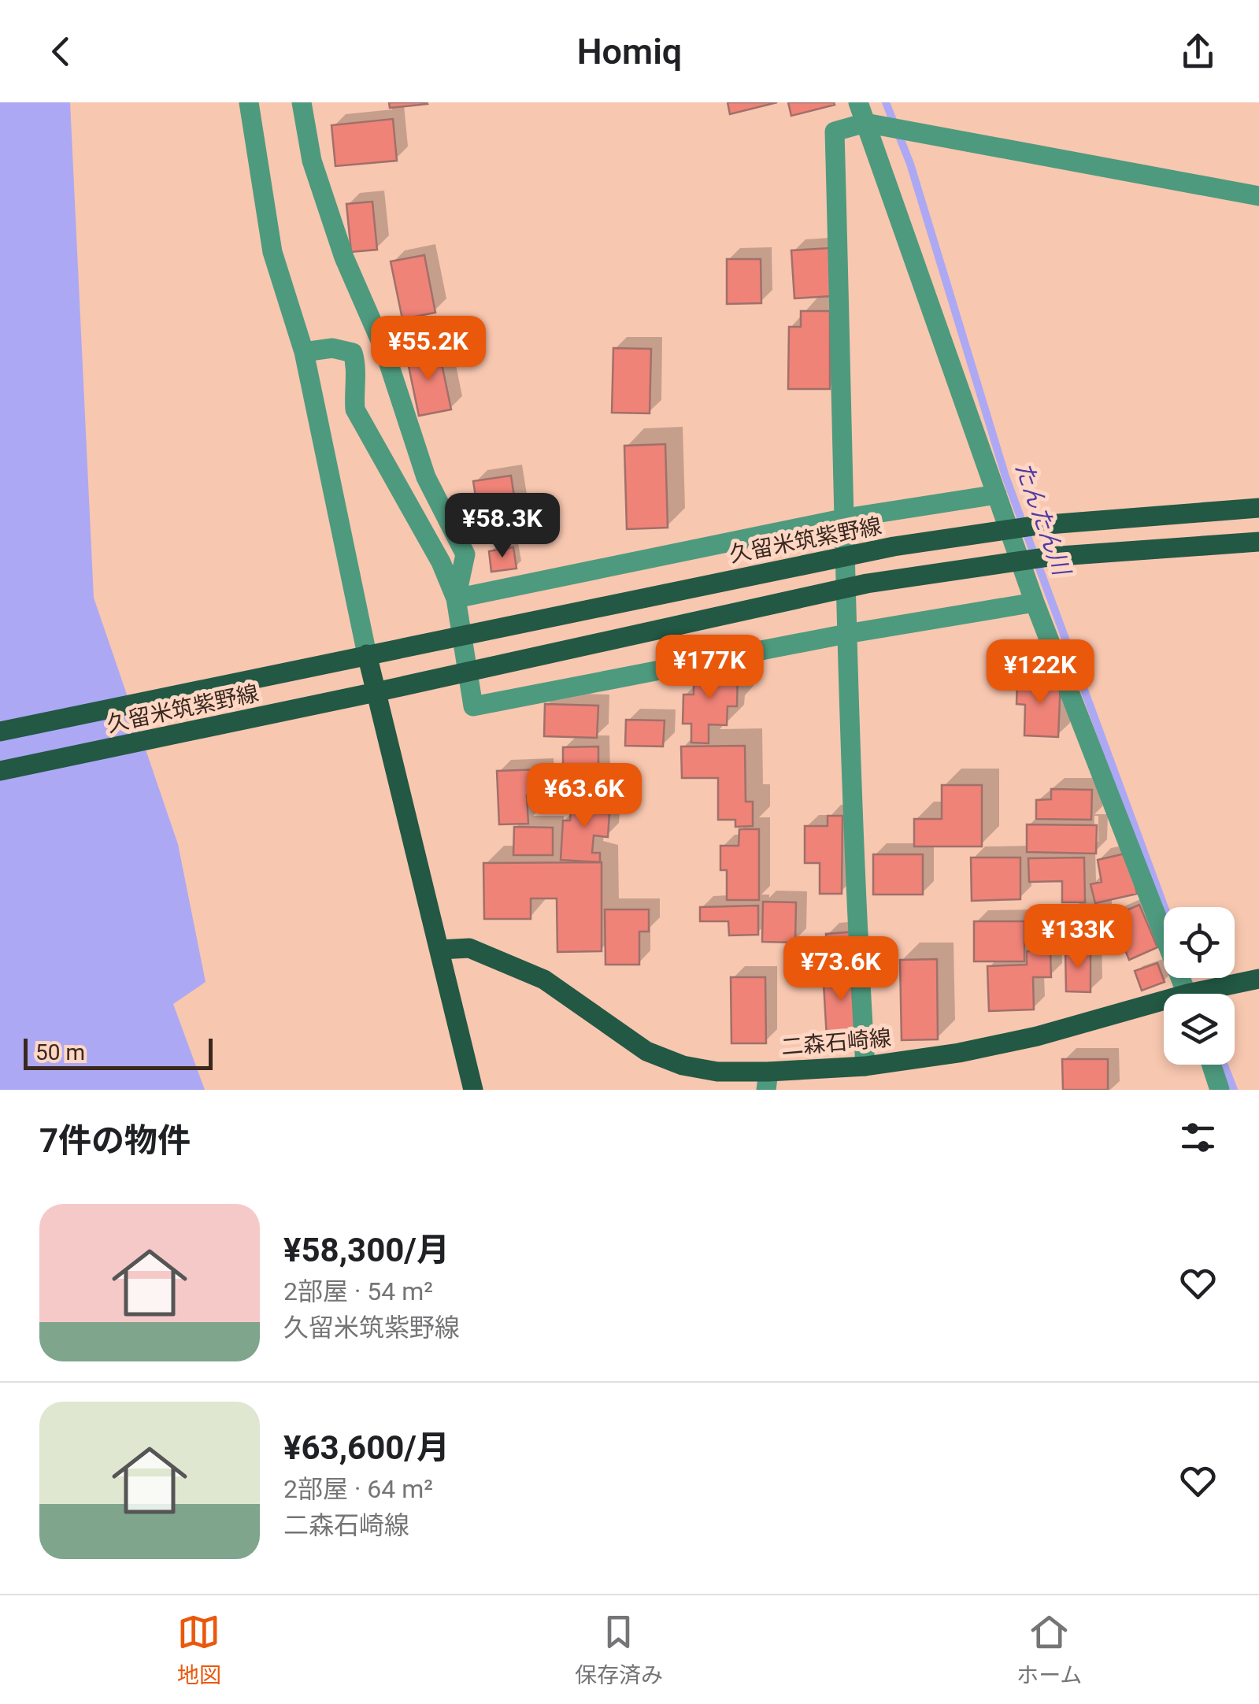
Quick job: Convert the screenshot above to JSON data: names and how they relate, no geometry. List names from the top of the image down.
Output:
{
  "streets": {
    "main road": ["久留米筑紫野線", "二森石崎線"]
  },
  "water": ["たんたん川"],
  "scale_bar": "50 m",
  "page": {
    "header": "Homiq",
    "price": [
      "¥55.2K",
      "¥58.3K",
      "¥177K",
      "¥122K",
      "¥63.6K",
      "¥133K",
      "¥73.6K"
    ],
    "scale": "50 m",
    "heading": "7件の物件",
    "list": [
      {
        "name": "¥58,300/月",
        "note": "2部屋 · 54 m² · 久留米筑紫野線"
      },
      {
        "name": "¥63,600/月",
        "note": "2部屋 · 64 m² · 二森石崎線"
      }
    ],
    "tabs": ["地図", "保存済み", "ホーム"]
  }
}
